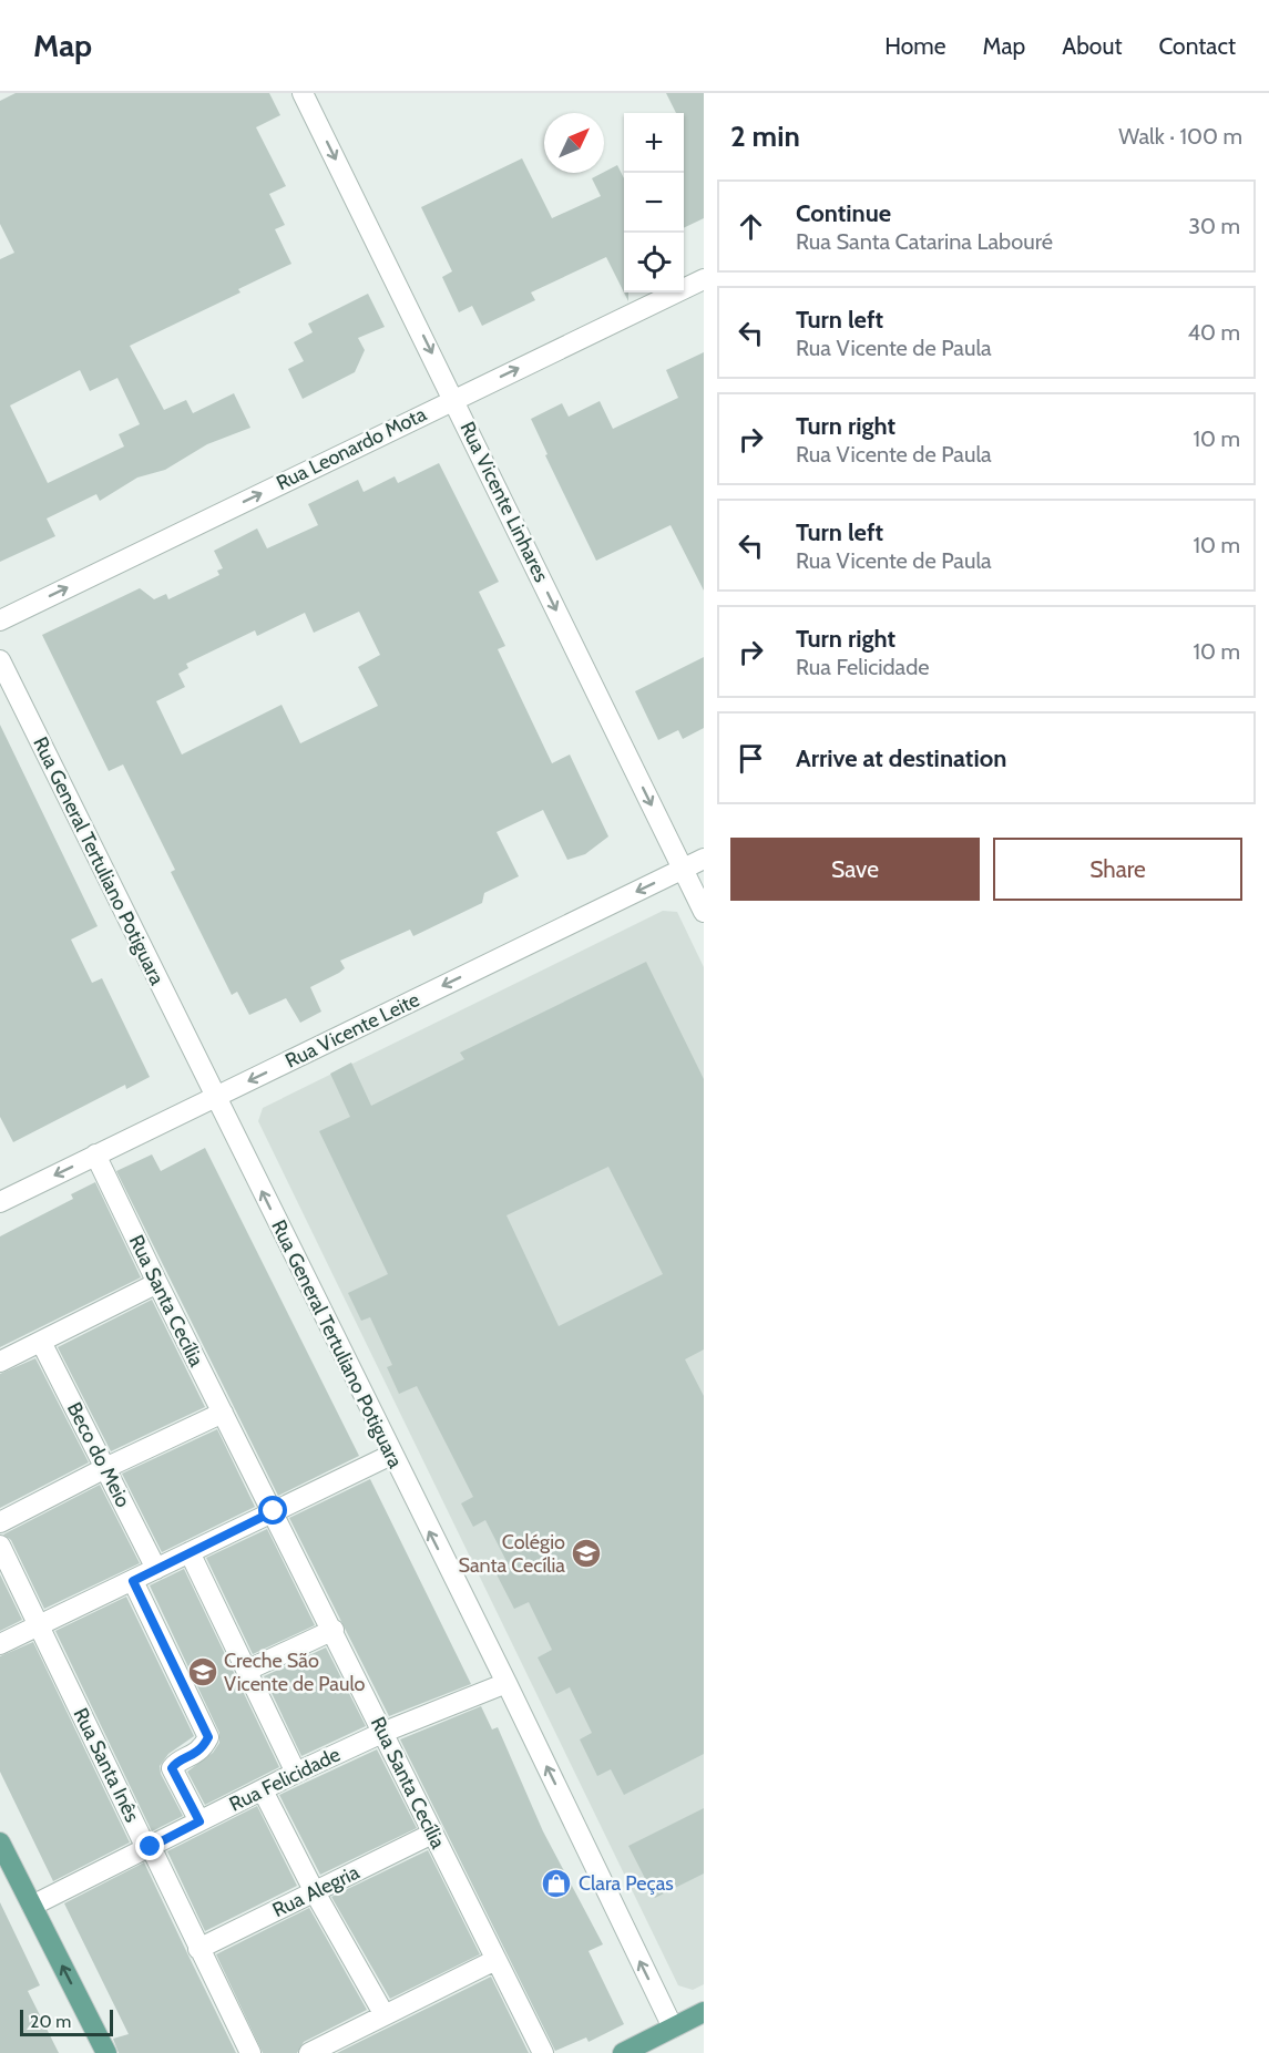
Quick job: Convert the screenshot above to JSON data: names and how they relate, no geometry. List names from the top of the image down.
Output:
{
  "streets": {
    "street": [
      "Rua Leonardo Mota",
      "Rua Vicente Linhares",
      "Rua General Tertuliano Potiguara",
      "Rua Vicente Leite",
      "Rua Santa Cecília",
      "Beco do Meio",
      "Rua Santa Inês",
      "Rua Felicidade",
      "Rua Alegria"
    ]
  },
  "crossings": [
    ["Rua Leonardo Mota", "Rua Vicente Linhares"],
    ["Rua Vicente Linhares", "Rua Vicente Leite"],
    ["Rua General Tertuliano Potiguara", "Rua Vicente Leite"],
    ["Rua General Tertuliano Potiguara", "Rua Felicidade"],
    ["Rua Vicente Leite", "Rua Santa Cecília"],
    ["Rua Santa Cecília", "Rua Felicidade"],
    ["Rua Santa Cecília", "Rua Alegria"],
    ["Rua Santa Inês", "Rua Felicidade"],
    ["Rua Santa Inês", "Rua Alegria"]
  ],
  "one_way": [
    "Rua Leonardo Mota",
    "Rua Vicente Linhares",
    "Rua General Tertuliano Potiguara",
    "Rua Vicente Leite"
  ],
  "places": {
    "school or university": ["Colégio Santa Cecília", "Creche São Vicente de Paulo"],
    "shop": ["Clara Peças"]
  },
  "scale_bar": "20 m",
  "north": "top right",
  "page": {
    "header": "Map",
    "nav": [
      "Home",
      "Map",
      "About",
      "Contact"
    ],
    "heading": ["2 min", "Walk · 100 m"],
    "map_buttons": ["+", "−"],
    "list": [
      ["Continue", "Rua Santa Catarina Labouré", "30 m"],
      ["Turn left", "Rua Vicente de Paula", "40 m"],
      ["Turn right", "Rua Vicente de Paula", "10 m"],
      ["Turn left", "Rua Vicente de Paula", "10 m"],
      ["Turn right", "Rua Felicidade", "10 m"],
      "Arrive at destination"
    ],
    "buttons": ["Save", "Share"],
    "scale": "20 m"
  }
}
